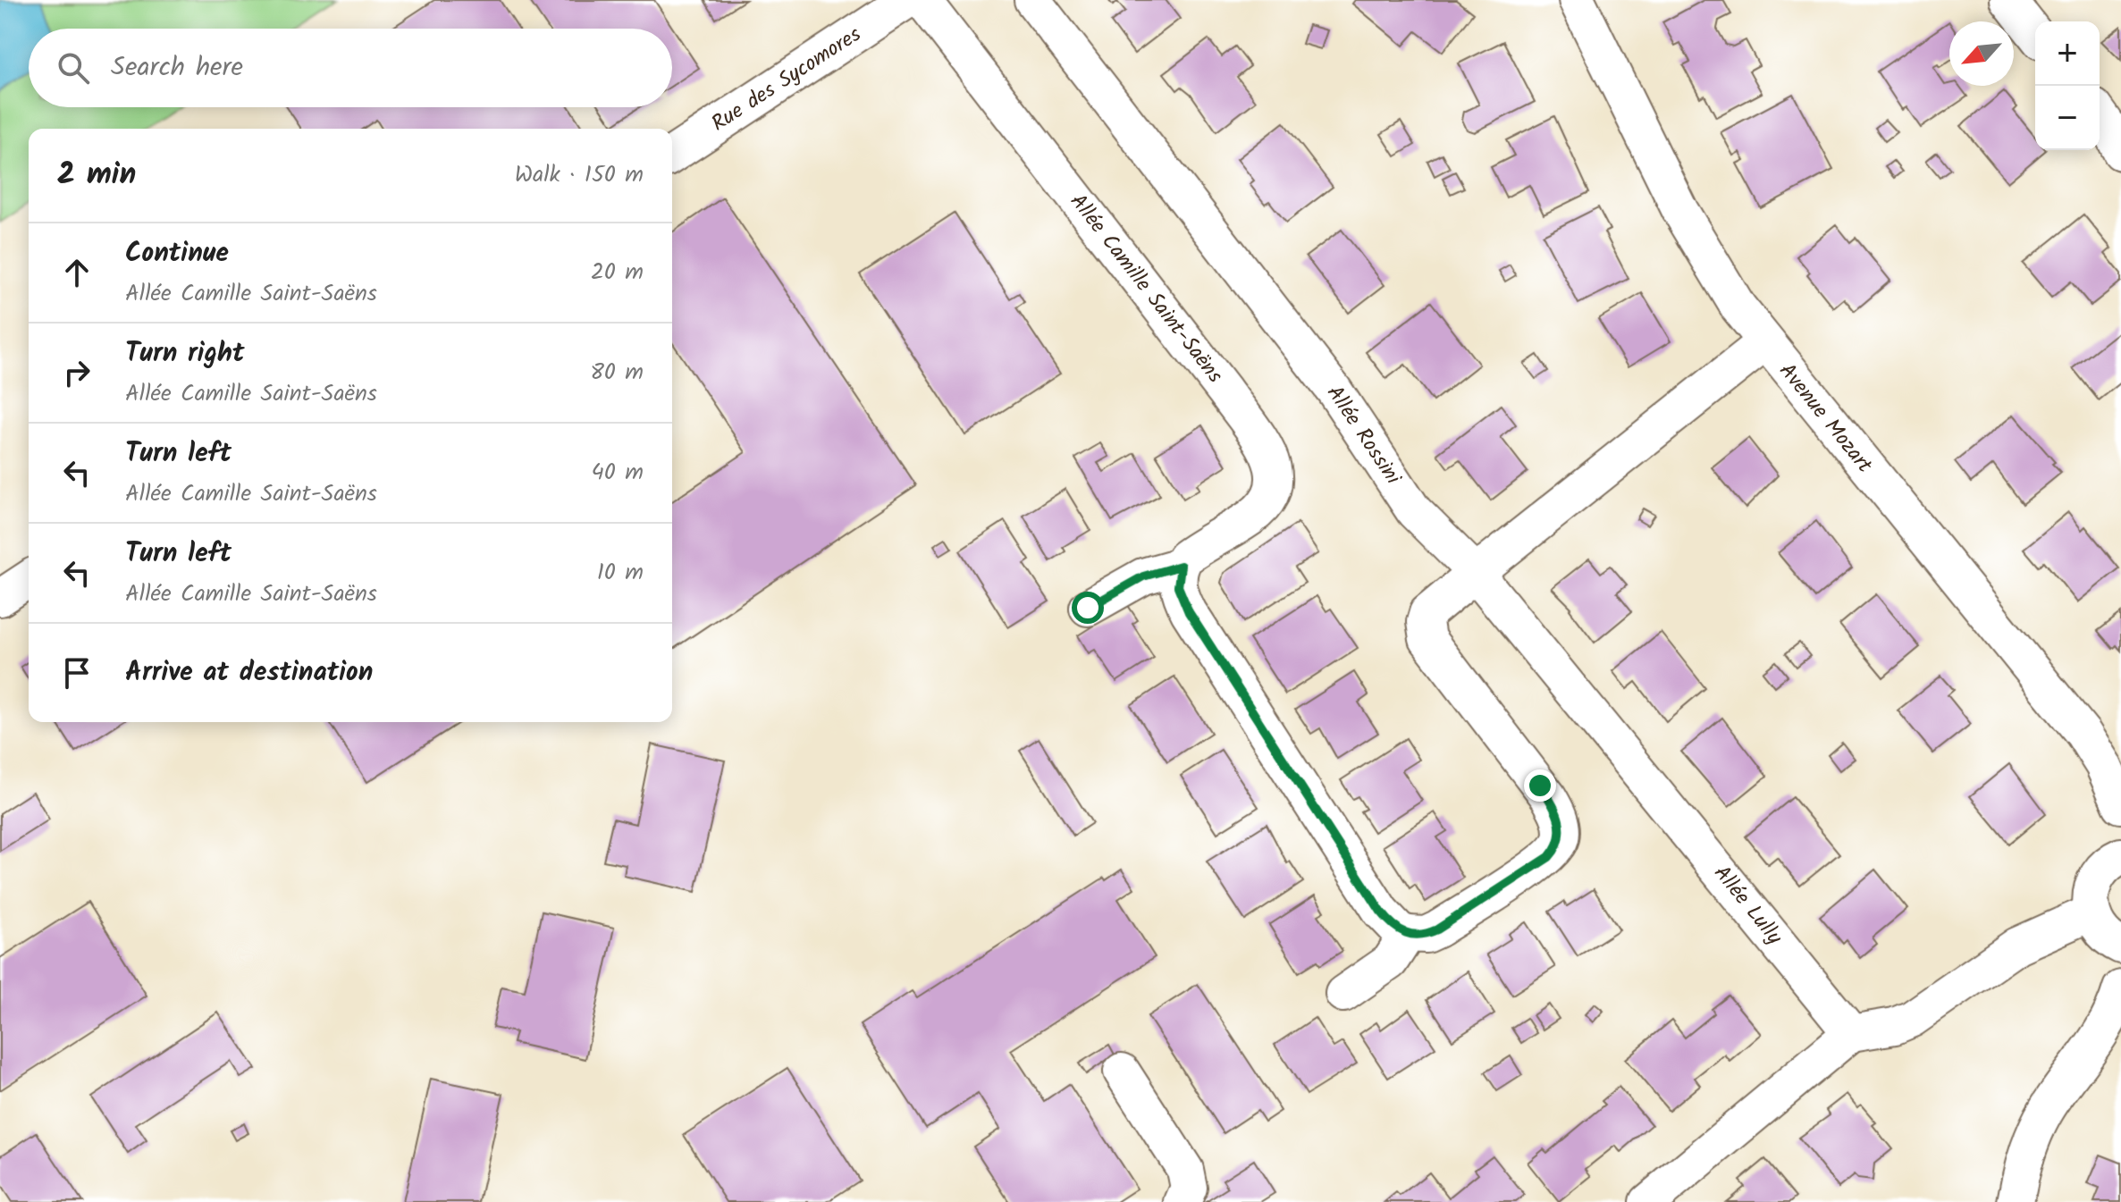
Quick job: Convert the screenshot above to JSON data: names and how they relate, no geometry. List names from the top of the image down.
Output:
{
  "streets": {
    "street": [
      "Rue des Sycomores",
      "Allée Camille Saint-Saëns",
      "Avenue Mozart",
      "Allée Rossini",
      "Allée Lully"
    ]
  },
  "crossings": [
    ["Allée Rossini", "Allée Lully"]
  ],
  "north": "bottom left",
  "page": {
    "map_buttons": ["+", "−"],
    "search": "Search here",
    "heading": ["2 min", "Walk · 150 m"],
    "list": [
      ["Continue", "Allée Camille Saint-Saëns", "20 m"],
      ["Turn right", "Allée Camille Saint-Saëns", "80 m"],
      ["Turn left", "Allée Camille Saint-Saëns", "40 m"],
      ["Turn left", "Allée Camille Saint-Saëns", "10 m"],
      "Arrive at destination"
    ]
  }
}
